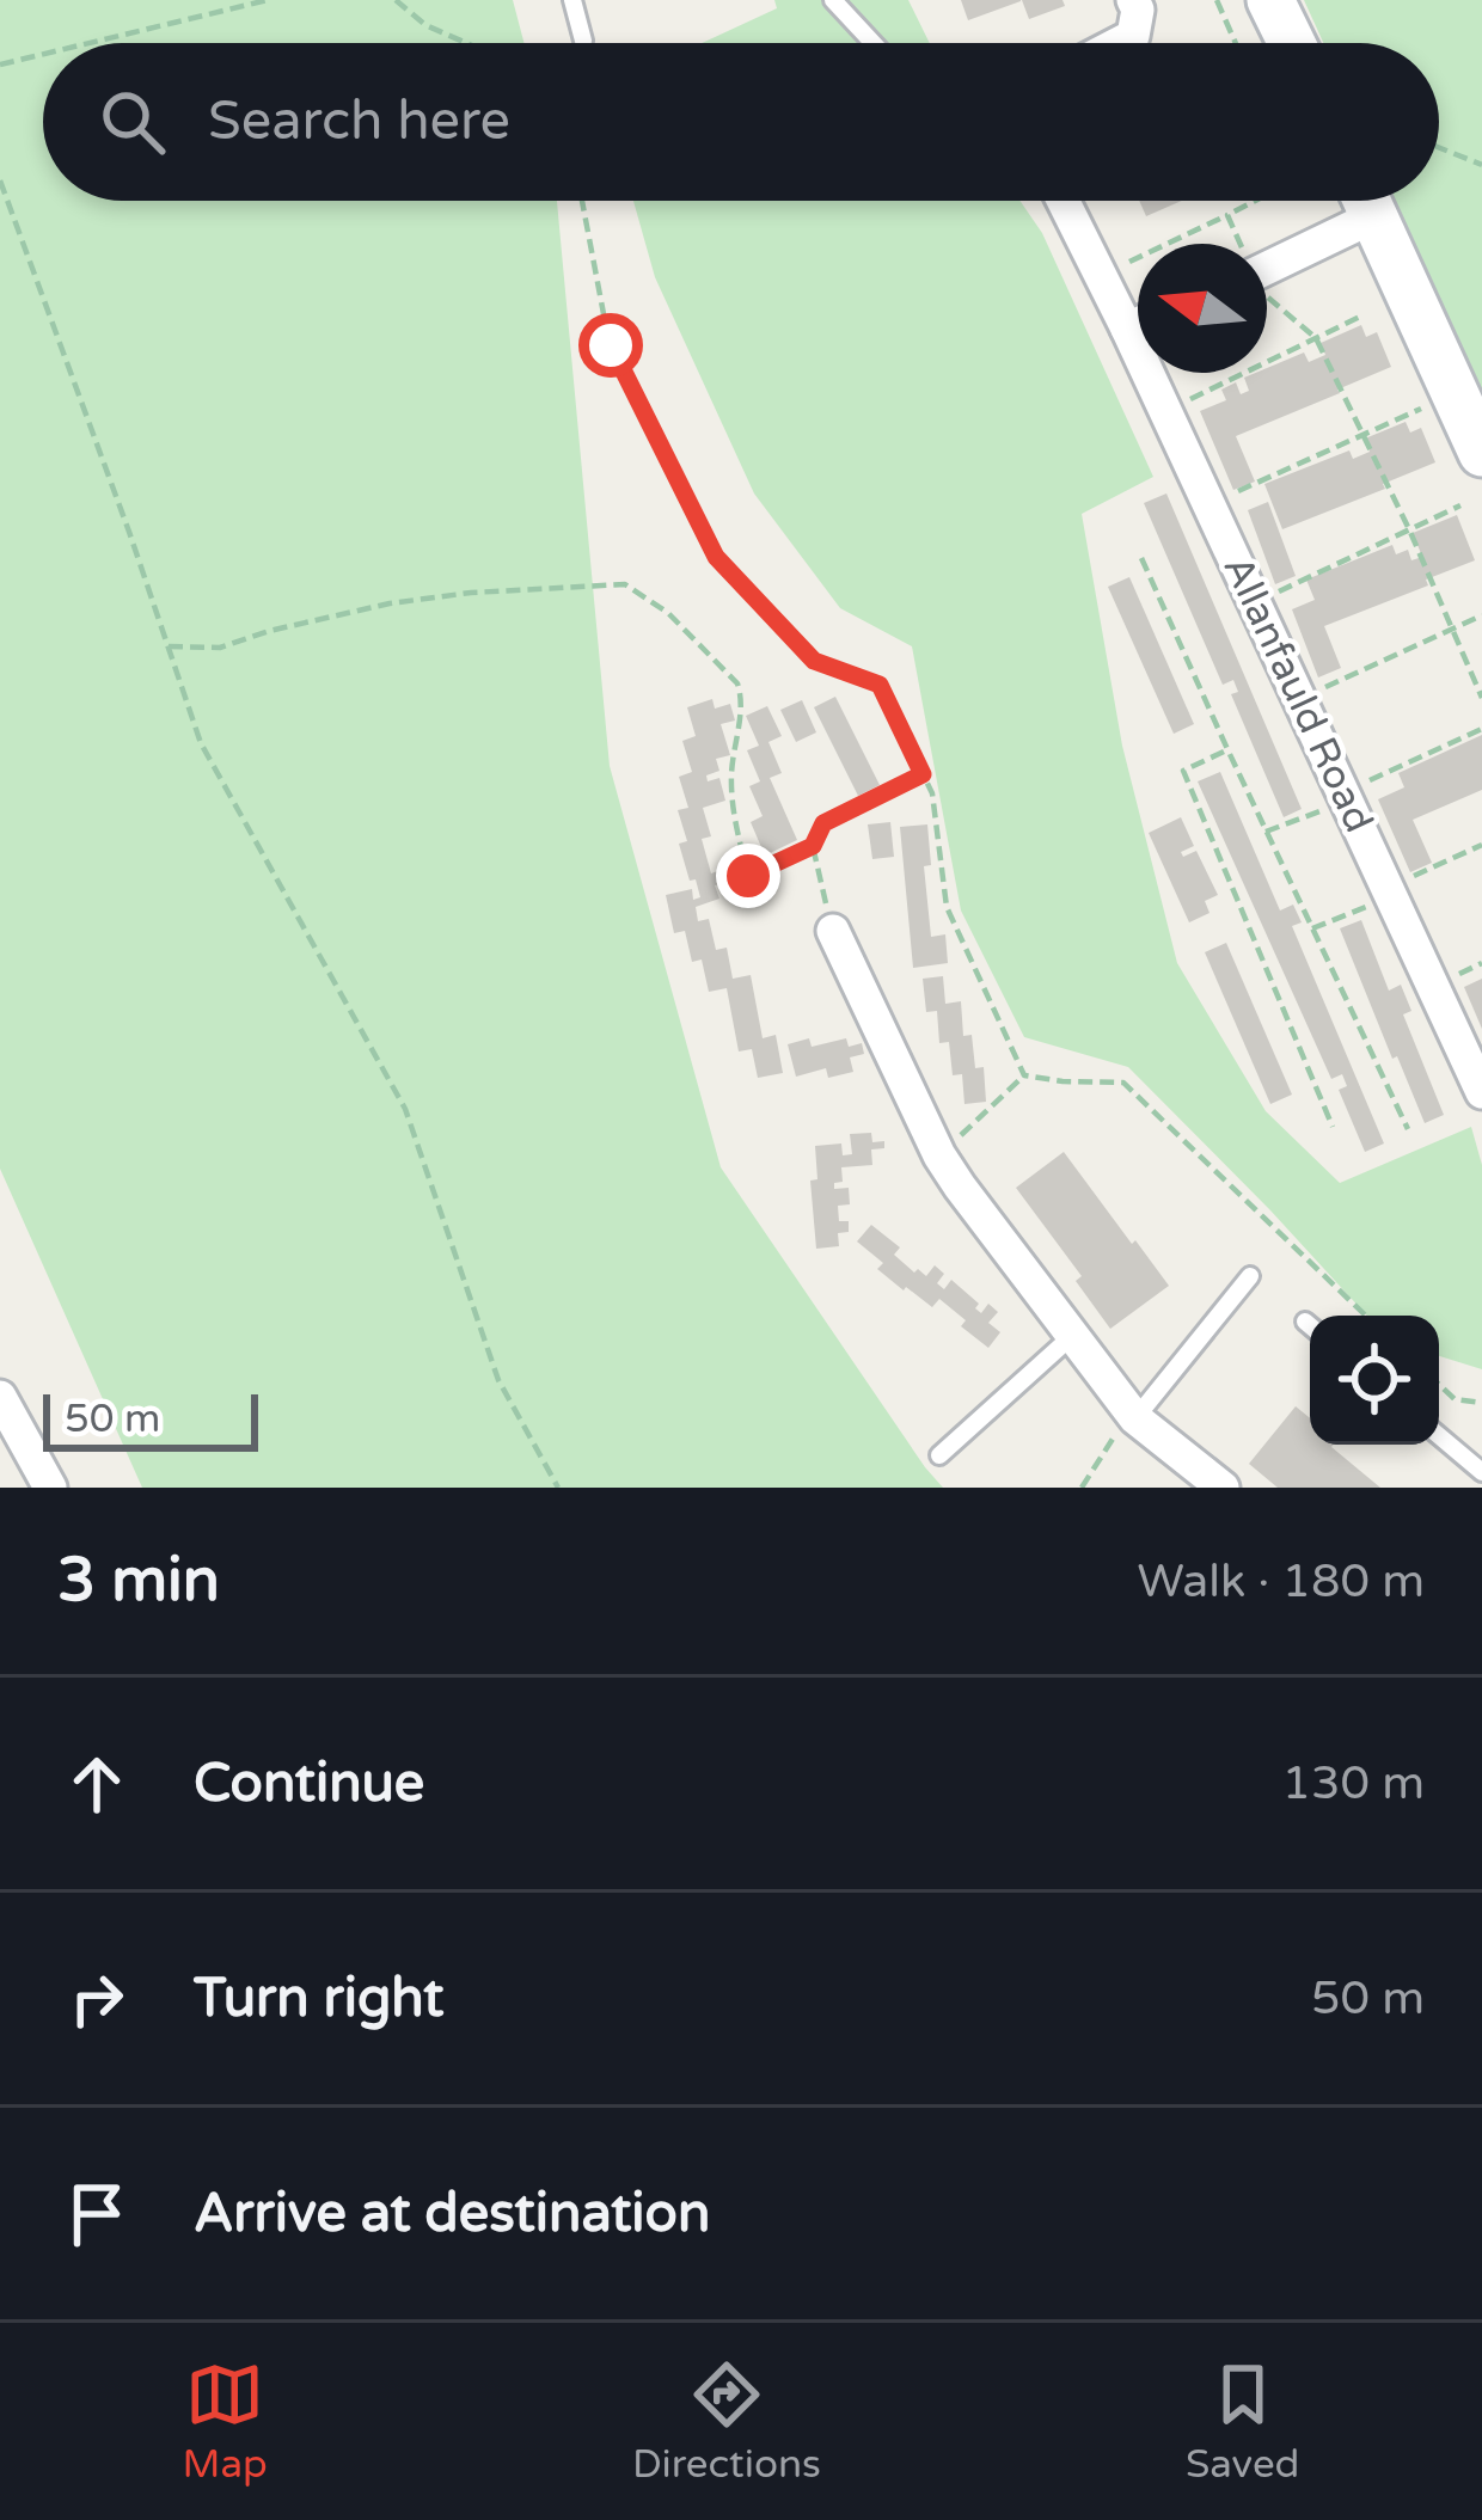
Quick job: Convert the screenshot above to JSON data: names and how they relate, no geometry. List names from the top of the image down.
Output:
{
  "streets": {
    "street": ["Allanfauld Road"]
  },
  "scale_bar": "50 m",
  "north": "left",
  "page": {
    "search": "Search here",
    "scale": "50 m",
    "heading": ["3 min", "Walk · 180 m"],
    "list": [
      ["Continue", "130 m"],
      ["Turn right", "50 m"],
      "Arrive at destination"
    ],
    "nav": ["Map", "Directions", "Saved"]
  }
}
